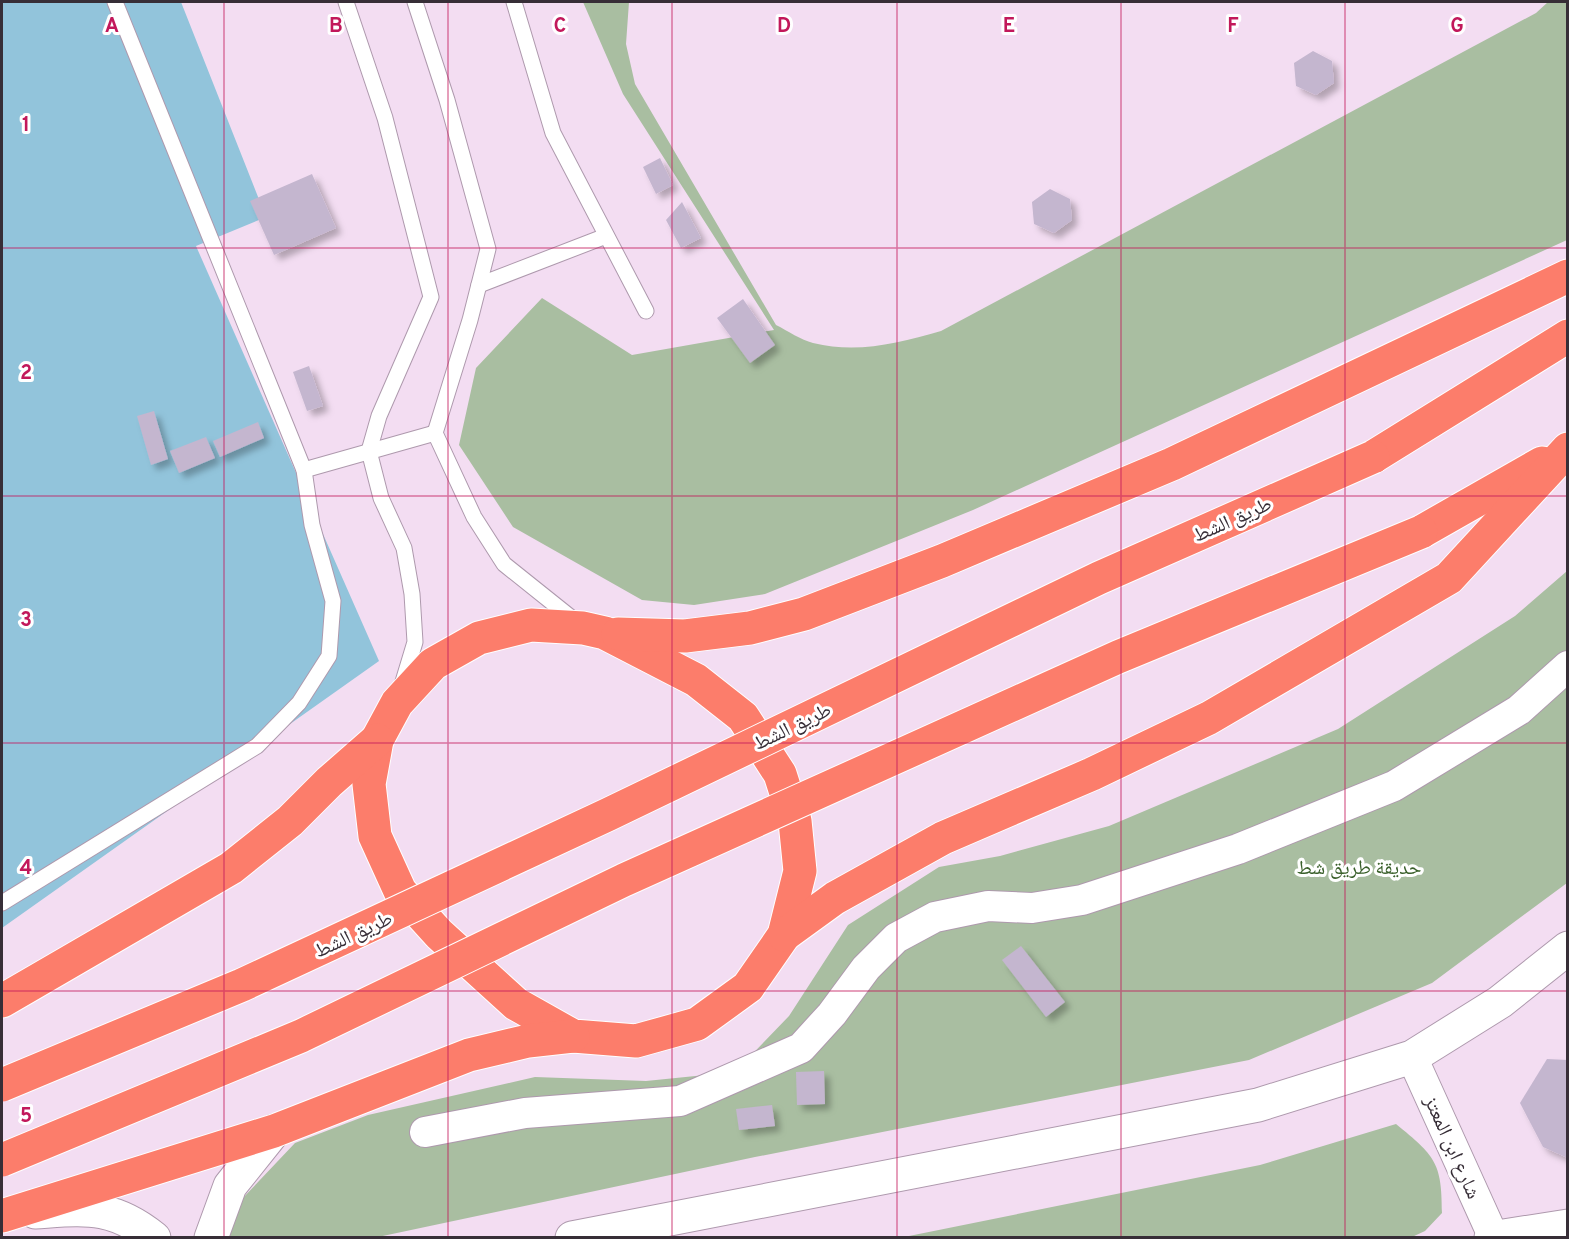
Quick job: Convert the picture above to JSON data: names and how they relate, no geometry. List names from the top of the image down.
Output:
{
  "streets": {
    "highway": ["طريق الشط"],
    "street": ["شارع ابن المعتز"]
  },
  "parks": ["حديقة طريق شط"],
  "grid": {
    "columns": [
      "A",
      "B",
      "C",
      "D",
      "E",
      "F",
      "G"
    ],
    "rows": [
      "1",
      "2",
      "3",
      "4",
      "5"
    ]
  }
}
